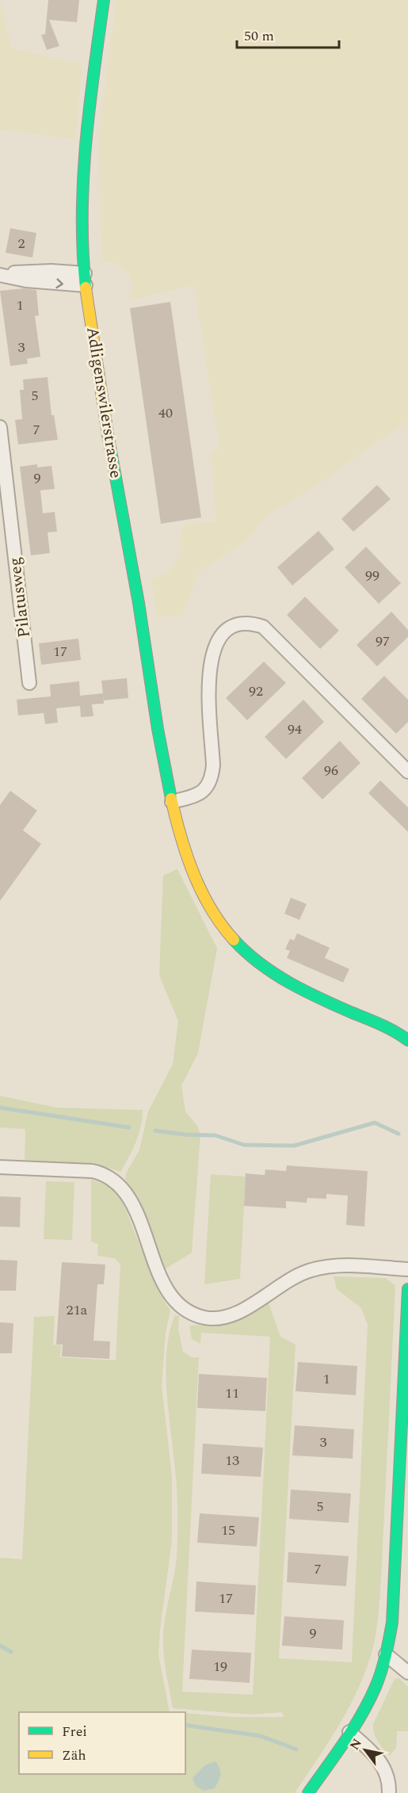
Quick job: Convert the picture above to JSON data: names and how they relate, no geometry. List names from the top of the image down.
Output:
{
  "streets": {
    "main road": ["Adligenswilerstrasse"],
    "street": ["Pilatusweg"]
  },
  "house_numbers": [
    "2",
    "1",
    "3",
    "5",
    "40",
    "7",
    "9",
    "99",
    "97",
    "17",
    "92",
    "94",
    "96",
    "21a",
    "1",
    "11",
    "3",
    "13",
    "5",
    "15",
    "7",
    "17",
    "9",
    "19"
  ],
  "legend": ["Frei", "Zäh"],
  "scale_bar": "50 m",
  "north": "top left"
}
